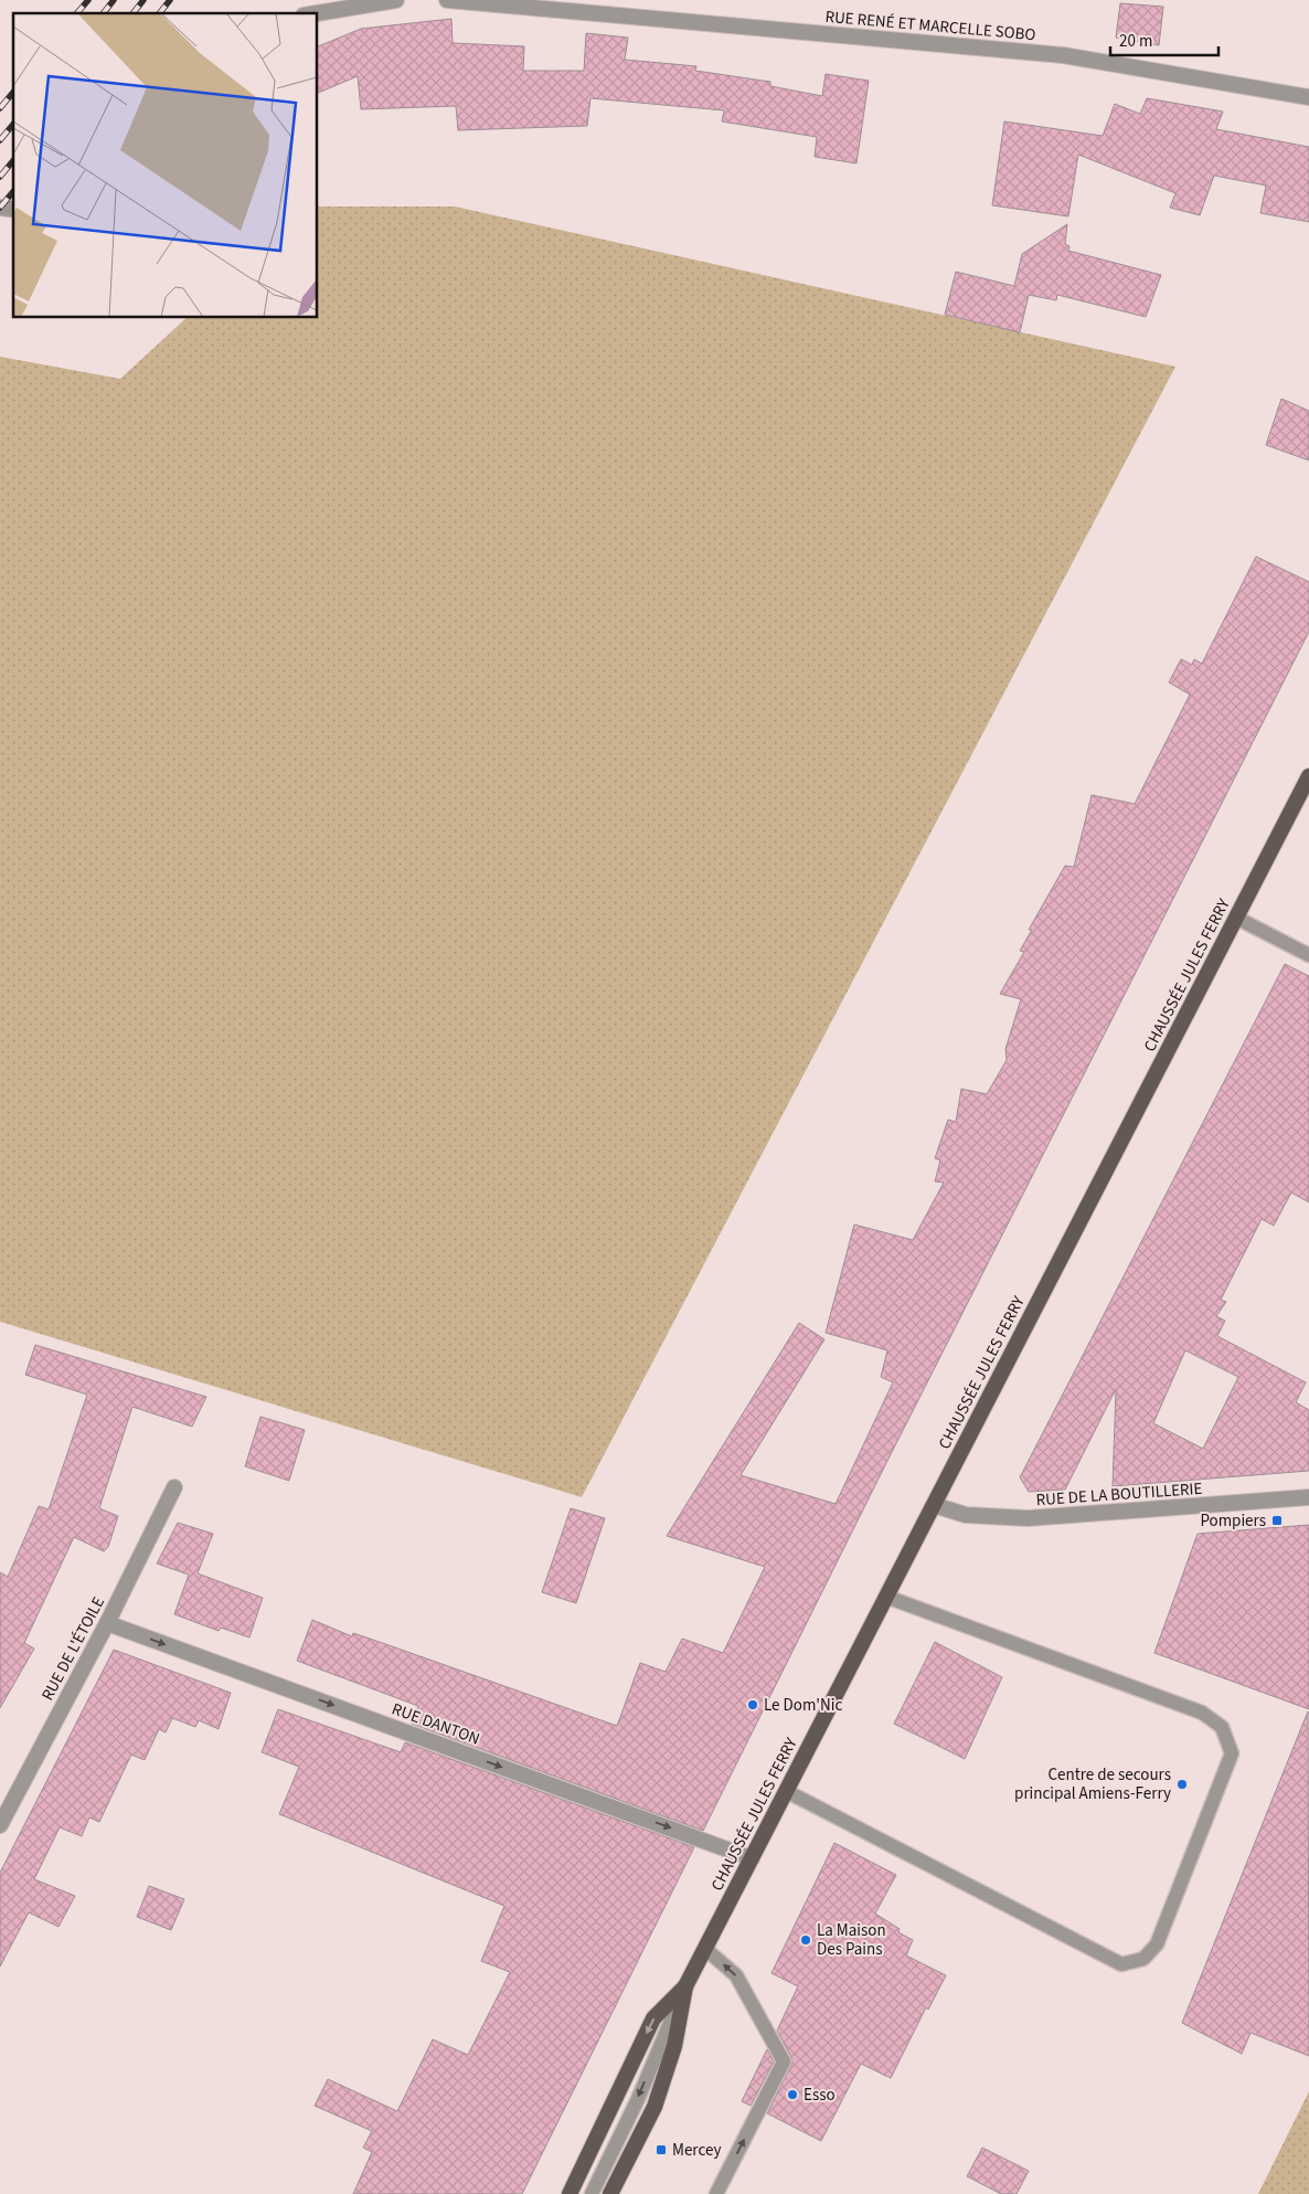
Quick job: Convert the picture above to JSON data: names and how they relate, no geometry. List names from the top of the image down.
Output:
{
  "streets": {
    "main road": ["CHAUSSÉE JULES FERRY"],
    "street": [
      "RUE RENÉ ET MARCELLE SOBO",
      "RUE DE LA BOUTILLERIE",
      "RUE DE L'ÉTOILE",
      "RUE DANTON"
    ]
  },
  "crossings": [
    ["CHAUSSÉE JULES FERRY", "RUE DE LA BOUTILLERIE"],
    ["CHAUSSÉE JULES FERRY", "RUE DANTON"],
    ["RUE DE L'ÉTOILE", "RUE DANTON"]
  ],
  "one_way": ["RUE DANTON"],
  "places": {
    "transit": ["Pompiers", "Mercey"],
    "other": [
      "Le Dom'Nic",
      "Centre de secours principal Amiens-Ferry",
      "La Maison Des Pains",
      "Esso"
    ]
  },
  "scale_bar": "20 m"
}
